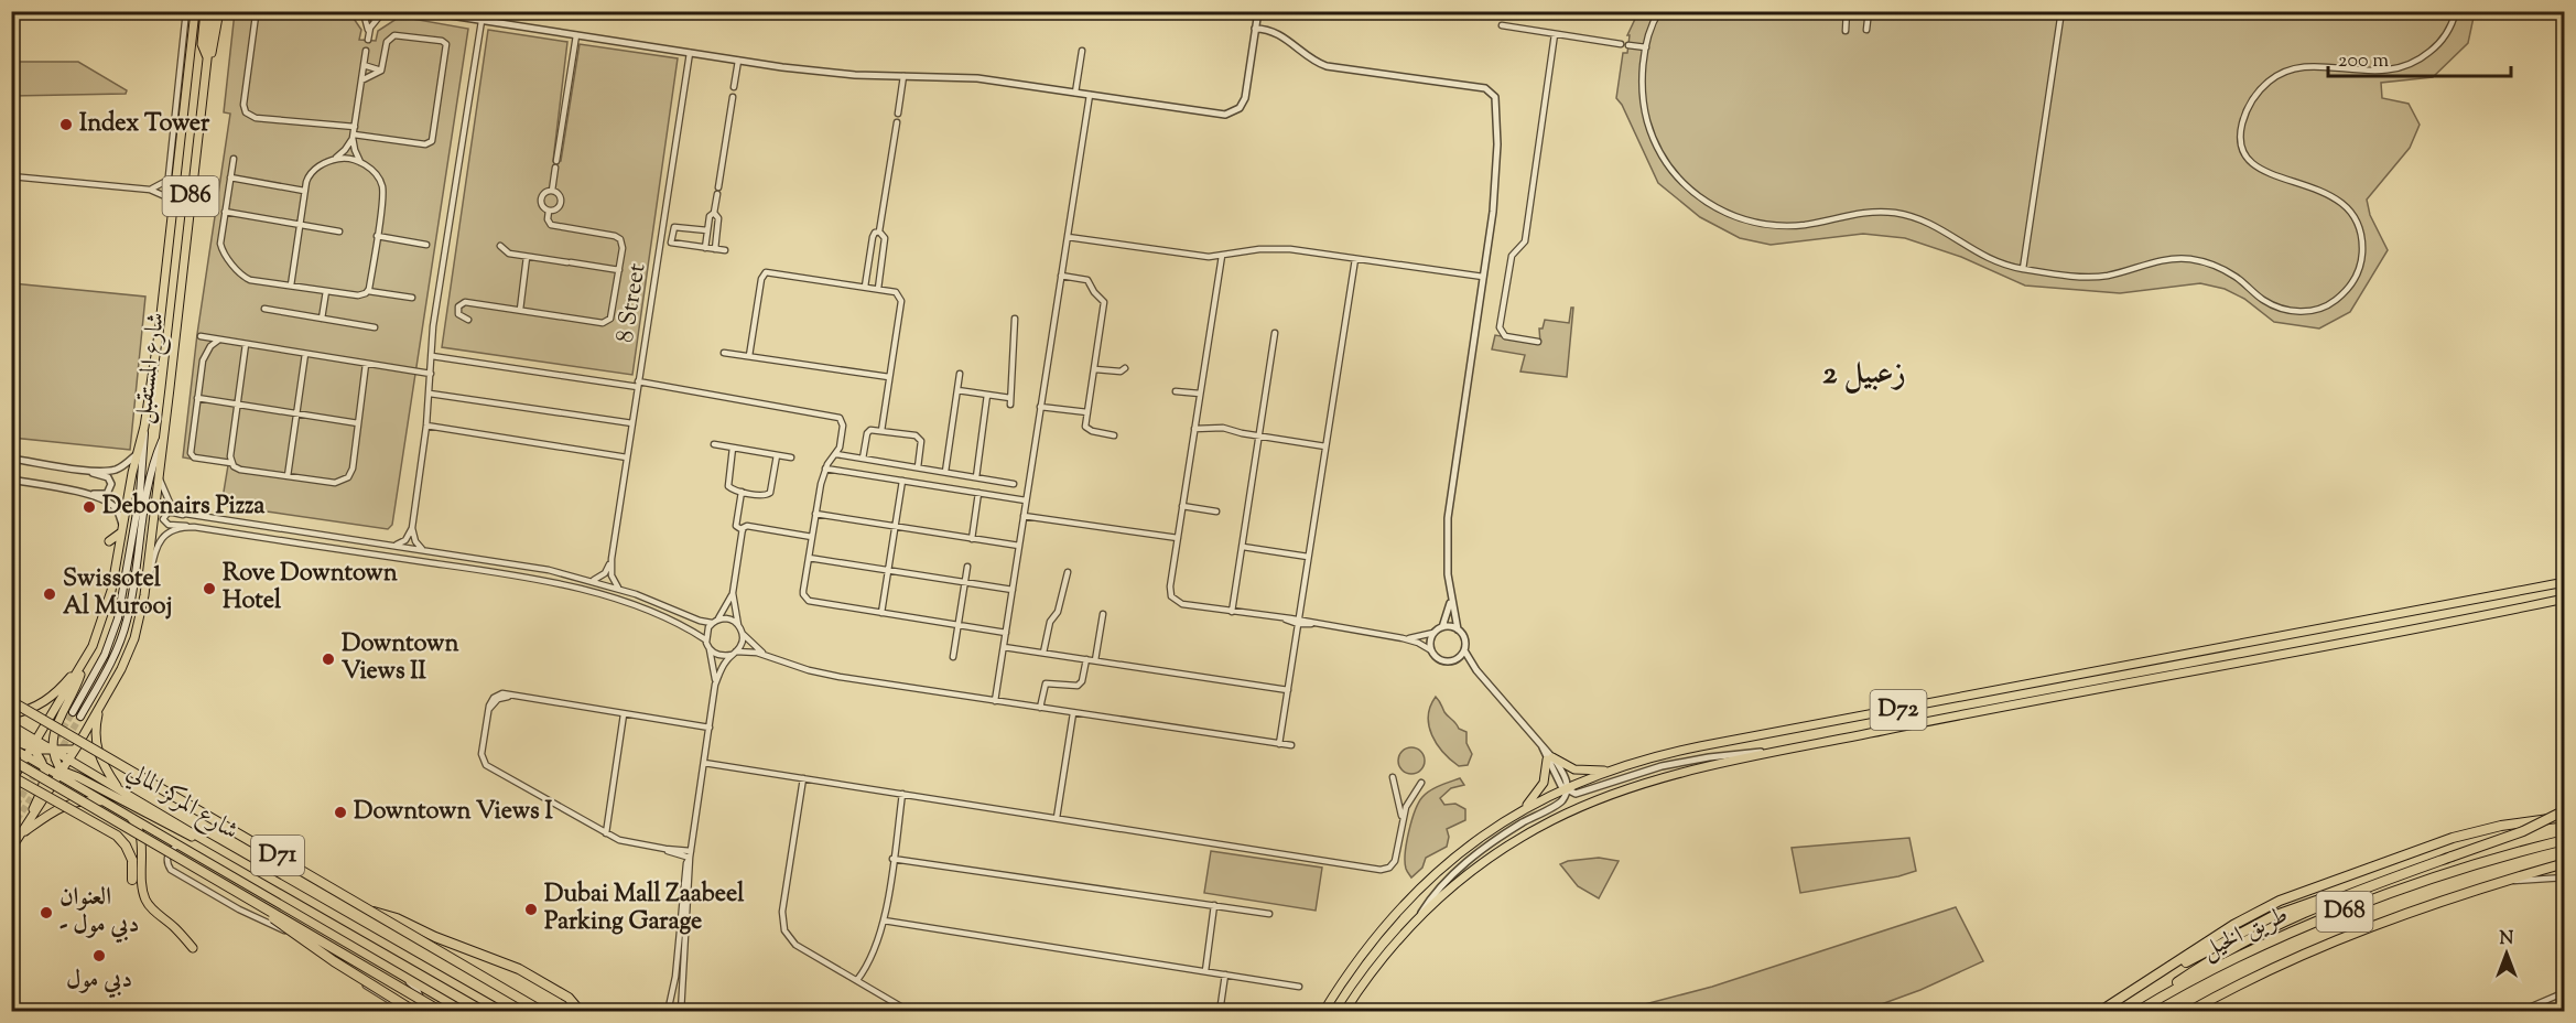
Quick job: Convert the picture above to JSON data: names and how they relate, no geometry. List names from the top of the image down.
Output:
{
  "streets": {
    "highway": ["D71", "D68", "طريق الخيل"],
    "main road": [
      "D86",
      "شارع المستقبل",
      "D72",
      "شارع المركز المالي"
    ],
    "street": ["8 Street"]
  },
  "districts": ["زعبيل 2"],
  "places": [
    "Index Tower",
    "Debonairs Pizza",
    "Rove Downtown Hotel",
    "Swissotel Al Murooj",
    "Downtown Views II",
    "Downtown Views I",
    "Dubai Mall Zaabeel Parking Garage",
    "العنوان - دبي مول",
    "دبي مول"
  ],
  "scale_bar": "200 m",
  "north": "top"
}
